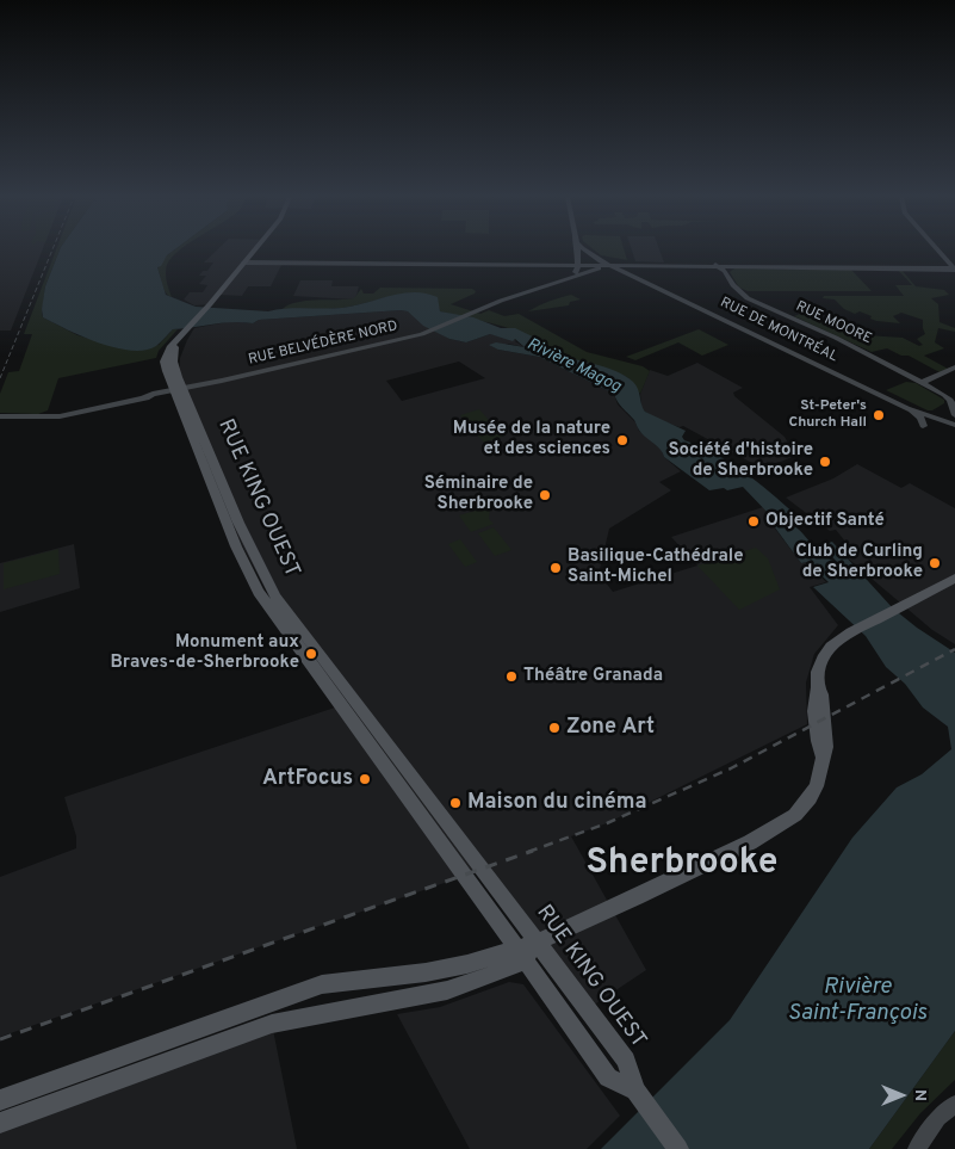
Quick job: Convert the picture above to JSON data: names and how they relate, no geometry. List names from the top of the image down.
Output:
{
  "streets": {
    "main road": [
      "RUE MOORE",
      "RUE DE MONTRÉAL",
      "RUE BELVÉDÈRE NORD",
      "RUE KING OUEST"
    ]
  },
  "crossings": [
    ["RUE BELVÉDÈRE NORD", "RUE KING OUEST"]
  ],
  "districts": ["Sherbrooke"],
  "water": ["Rivière Magog", "Rivière Saint-François"],
  "places": [
    "St-Peter's Church Hall",
    "Musée de la nature et des sciences",
    "Société d'histoire de Sherbrooke",
    "Séminaire de Sherbrooke",
    "Objectif Santé",
    "Club de Curling de Sherbrooke",
    "Basilique-Cathédrale Saint-Michel",
    "Monument aux Braves-de-Sherbrooke",
    "Théâtre Granada",
    "Zone Art",
    "ArtFocus",
    "Maison du cinéma"
  ],
  "north": "right"
}
